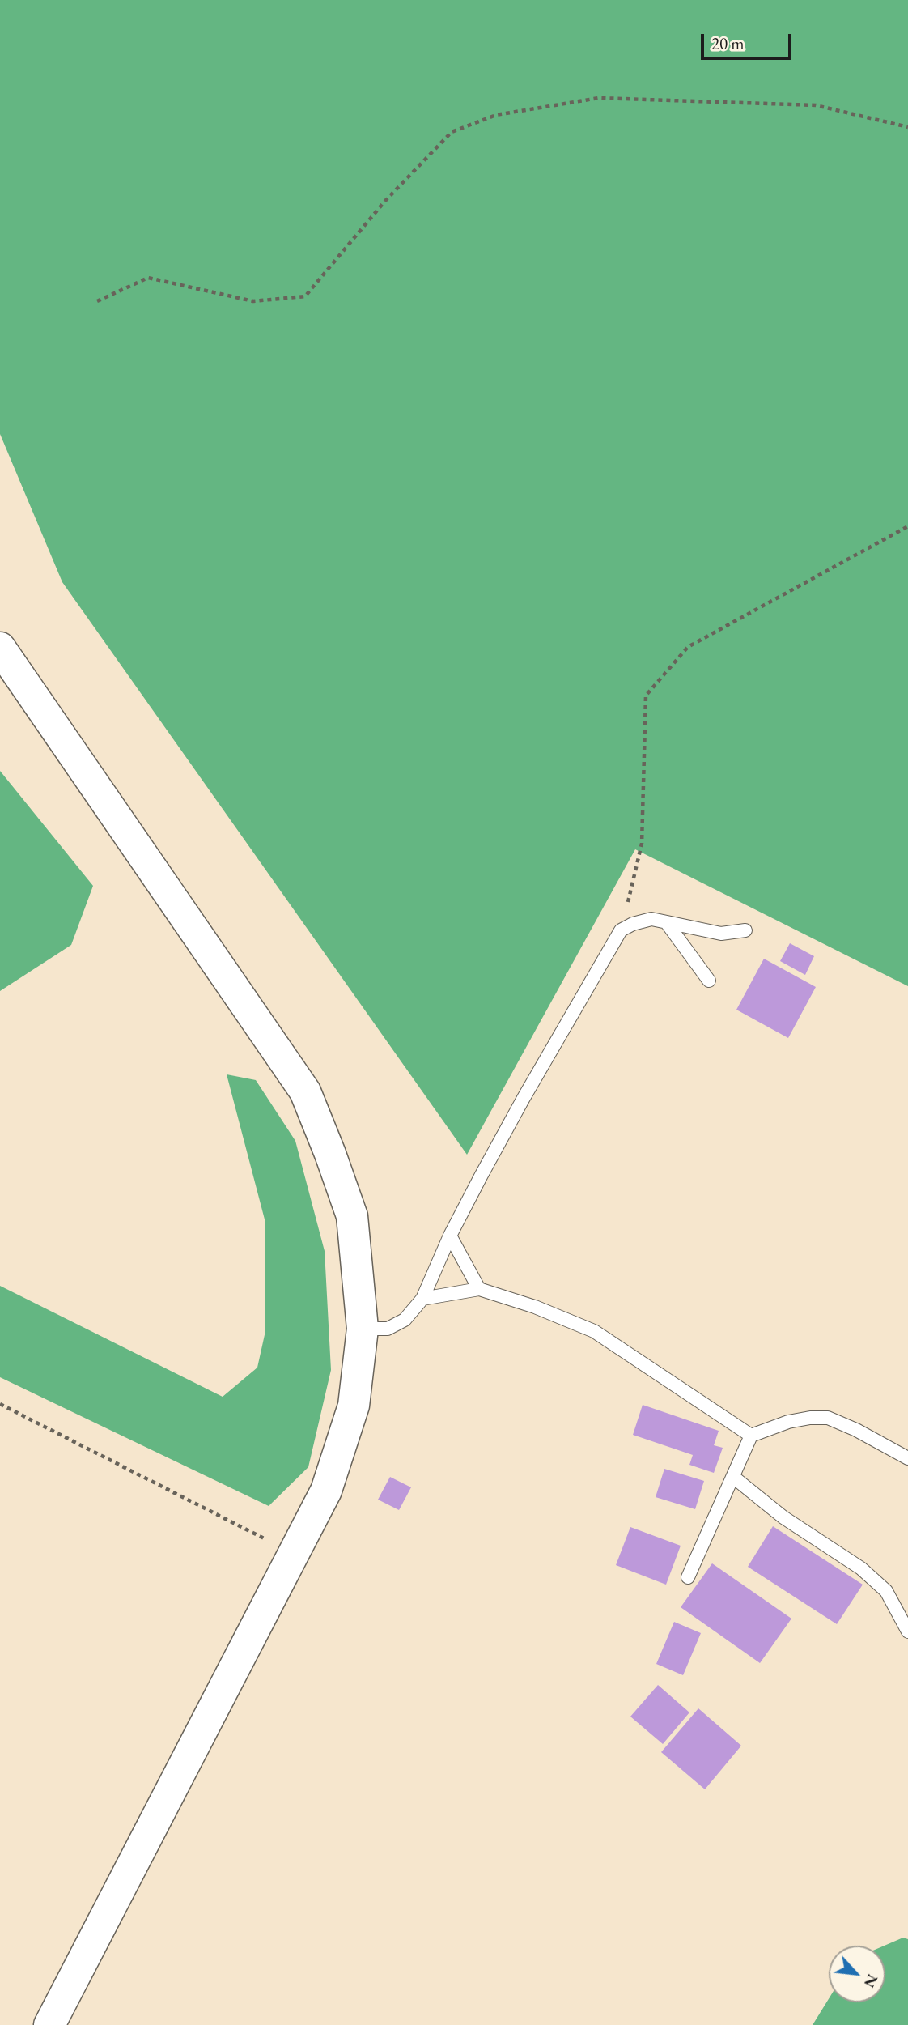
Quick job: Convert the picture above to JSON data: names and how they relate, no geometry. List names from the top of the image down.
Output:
{
  "scale_bar": "20 m",
  "north": "bottom right"
}
